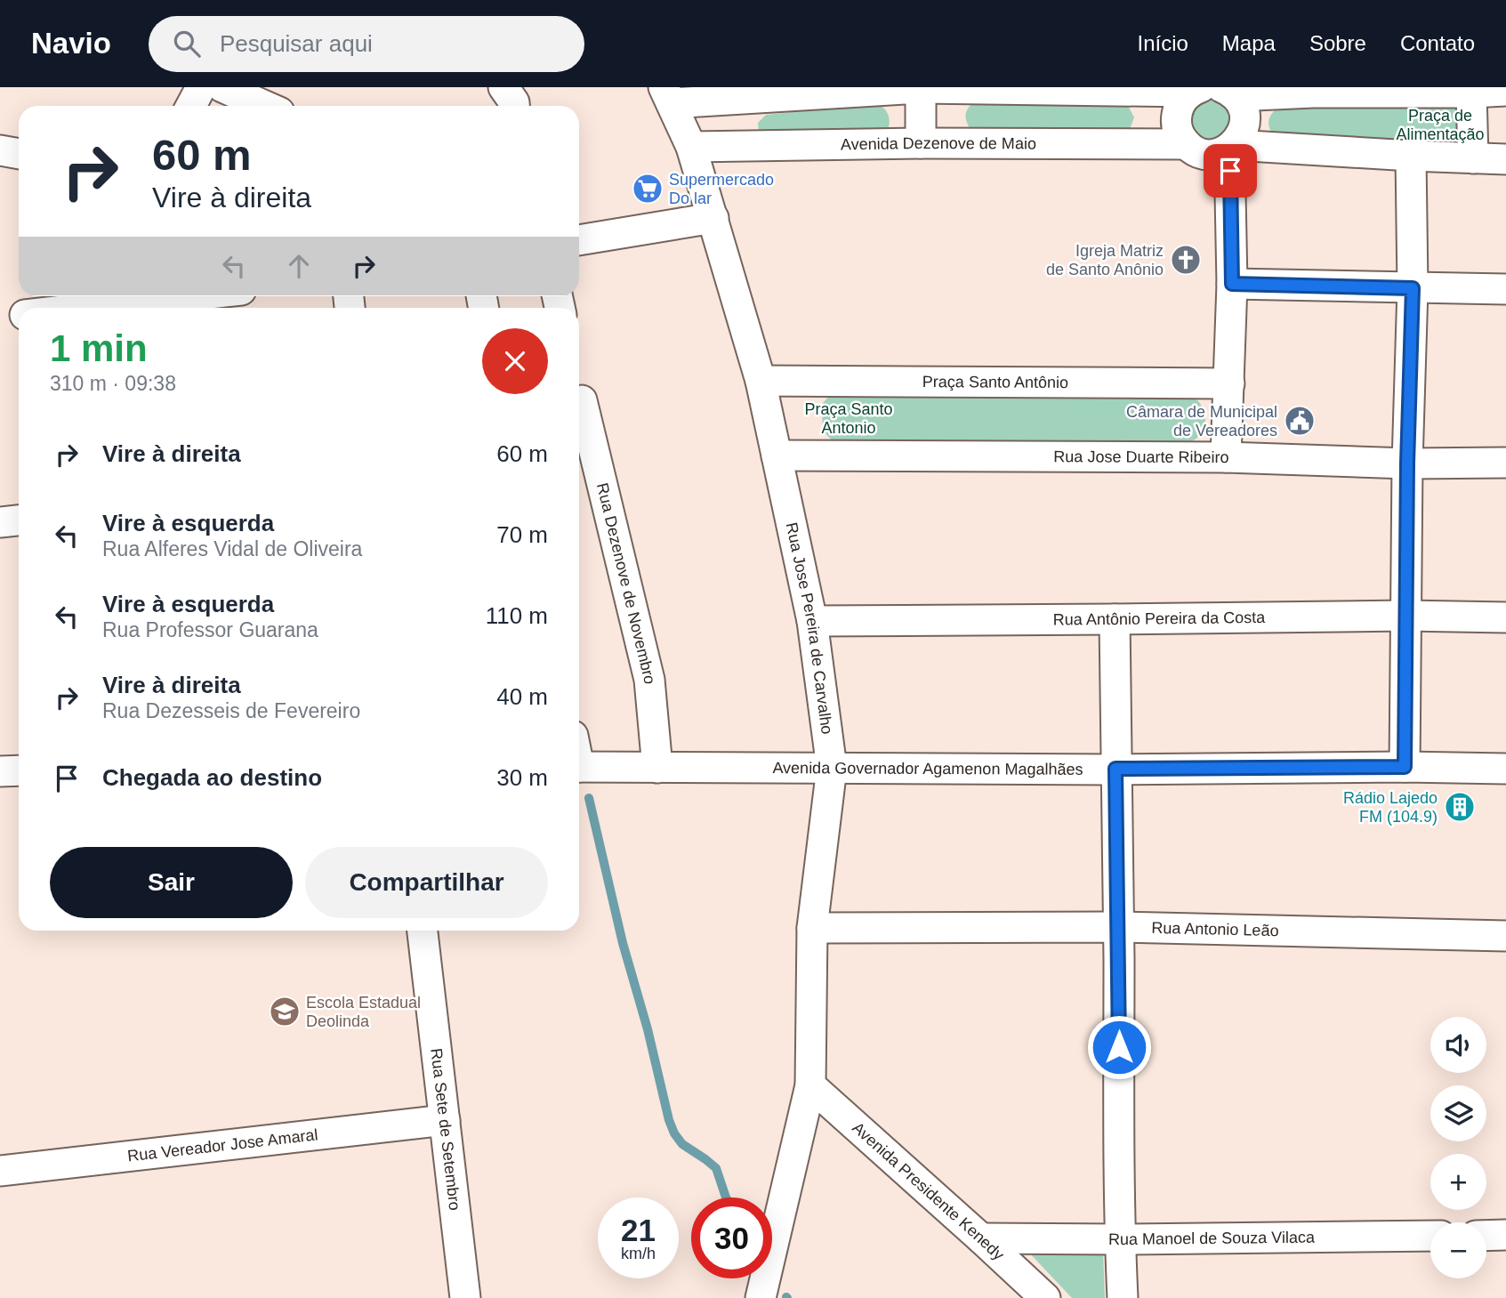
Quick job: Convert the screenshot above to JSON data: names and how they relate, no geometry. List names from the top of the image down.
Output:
{
  "streets": {
    "street": [
      "Avenida Dezenove de Maio",
      "Praça Santo Antônio",
      "Rua Jose Duarte Ribeiro",
      "Rua Dezenove de Novembro",
      "Rua Antônio Pereira da Costa",
      "Rua Jose Pereira de Carvalho",
      "Avenida Governador Agamenon Magalhães",
      "Rua Antonio Leão",
      "Rua Sete de Setembro",
      "Rua Vereador Jose Amaral",
      "Avenida Presidente Kenedy",
      "Rua Manoel de Souza Vilaca"
    ]
  },
  "crossings": [
    ["Avenida Dezenove de Maio", "Rua Jose Pereira de Carvalho"],
    ["Praça Santo Antônio", "Rua Jose Pereira de Carvalho"],
    ["Rua Jose Duarte Ribeiro", "Rua Jose Pereira de Carvalho"],
    ["Rua Dezenove de Novembro", "Avenida Governador Agamenon Magalhães"],
    ["Rua Antônio Pereira da Costa", "Rua Jose Pereira de Carvalho"],
    ["Rua Jose Pereira de Carvalho", "Avenida Governador Agamenon Magalhães"],
    ["Rua Jose Pereira de Carvalho", "Rua Antonio Leão"],
    ["Rua Jose Pereira de Carvalho", "Avenida Presidente Kenedy"],
    ["Rua Sete de Setembro", "Rua Vereador Jose Amaral"],
    ["Avenida Presidente Kenedy", "Rua Manoel de Souza Vilaca"]
  ],
  "parks": ["Praça de Alimentação", "Praça Santo Antonio"],
  "places": {
    "supermarket": ["Supermercado Do lar"],
    "church": ["Igreja Matriz de Santo Anônio"],
    "public building": ["Câmara de Municipal de Vereadores"],
    "building": ["Rádio Lajedo FM (104.9)"],
    "school or university": ["Escola Estadual Deolinda"]
  },
  "page": {
    "header": "Navio",
    "search": "Pesquisar aqui",
    "nav": [
      "Início",
      "Mapa",
      "Sobre",
      "Contato"
    ],
    "turn": ["60 m", "Vire à direita"],
    "heading": ["1 min", "310 m · 09:38"],
    "list": [
      {
        "name": "Vire à direita",
        "value": "60 m"
      },
      {
        "name": "Vire à esquerda",
        "note": "Rua Alferes Vidal de Oliveira",
        "value": "70 m"
      },
      {
        "name": "Vire à esquerda",
        "note": "Rua Professor Guarana",
        "value": "110 m"
      },
      {
        "name": "Vire à direita",
        "note": "Rua Dezesseis de Fevereiro",
        "value": "40 m"
      },
      {
        "name": "Chegada ao destino",
        "value": "30 m"
      }
    ],
    "buttons": ["Sair", "Compartilhar"],
    "map_buttons": ["+", "−"],
    "speed": "21 km/h",
    "limit": "30"
  }
}
